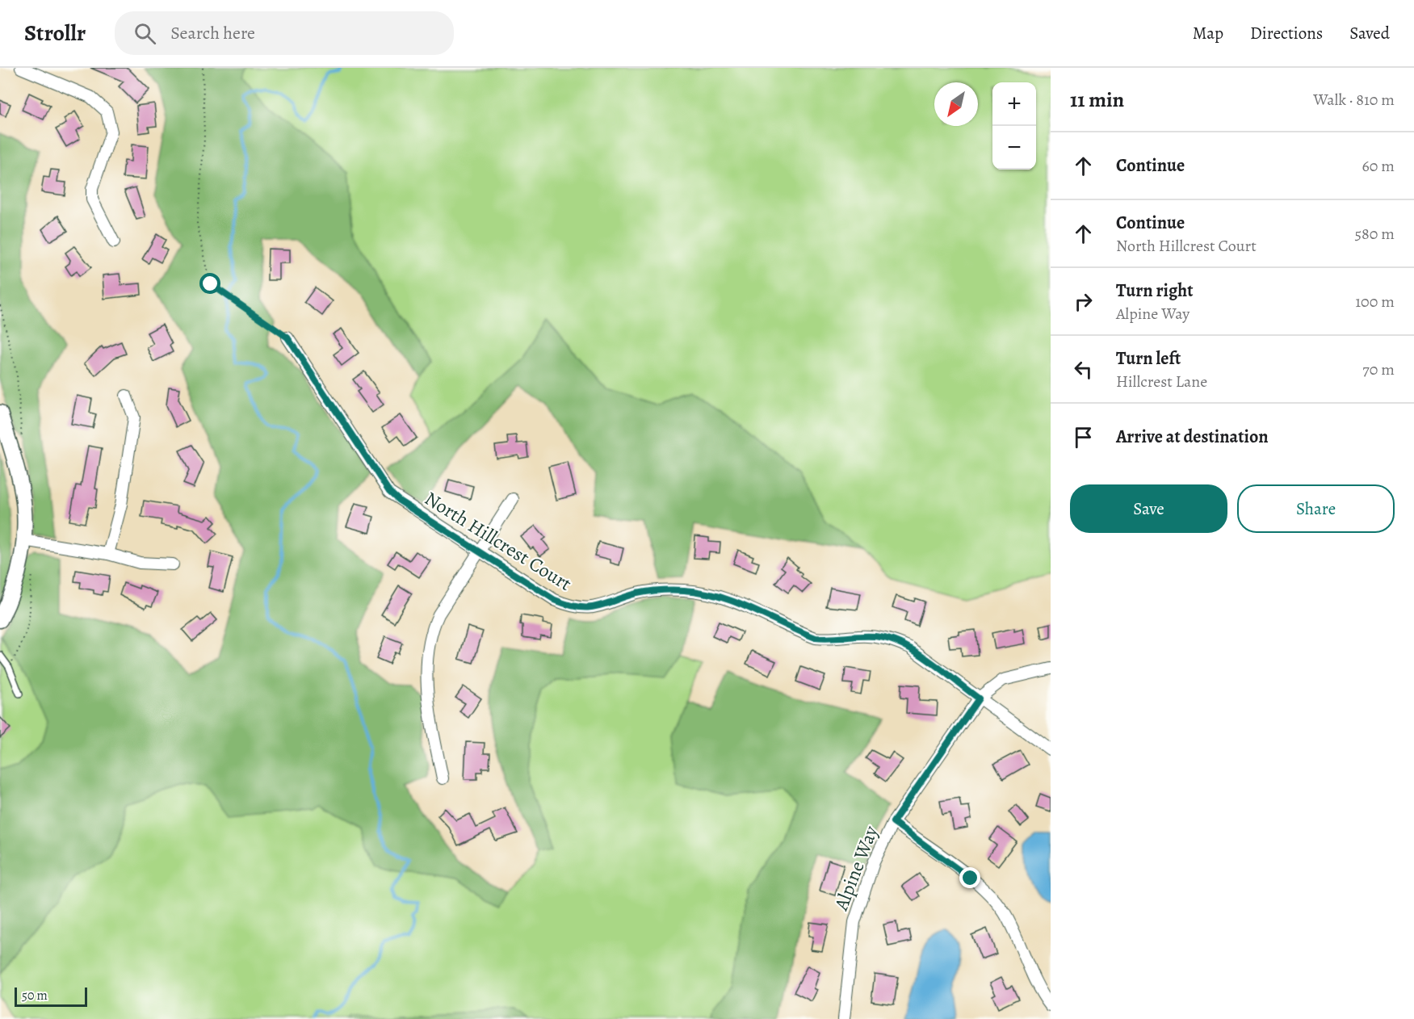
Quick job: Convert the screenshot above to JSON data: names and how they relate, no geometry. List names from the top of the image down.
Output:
{
  "streets": {
    "street": ["North Hillcrest Court", "Alpine Way"]
  },
  "crossings": [
    ["North Hillcrest Court", "Alpine Way"]
  ],
  "scale_bar": "50 m",
  "north": "bottom left",
  "page": {
    "header": "Strollr",
    "search": "Search here",
    "nav": ["Map", "Directions", "Saved"],
    "heading": ["11 min", "Walk · 810 m"],
    "map_buttons": ["+", "−"],
    "list": [
      ["Continue", "60 m"],
      ["Continue", "North Hillcrest Court", "580 m"],
      ["Turn right", "Alpine Way", "100 m"],
      ["Turn left", "Hillcrest Lane", "70 m"],
      "Arrive at destination"
    ],
    "buttons": ["Save", "Share"],
    "scale": "50 m"
  }
}
